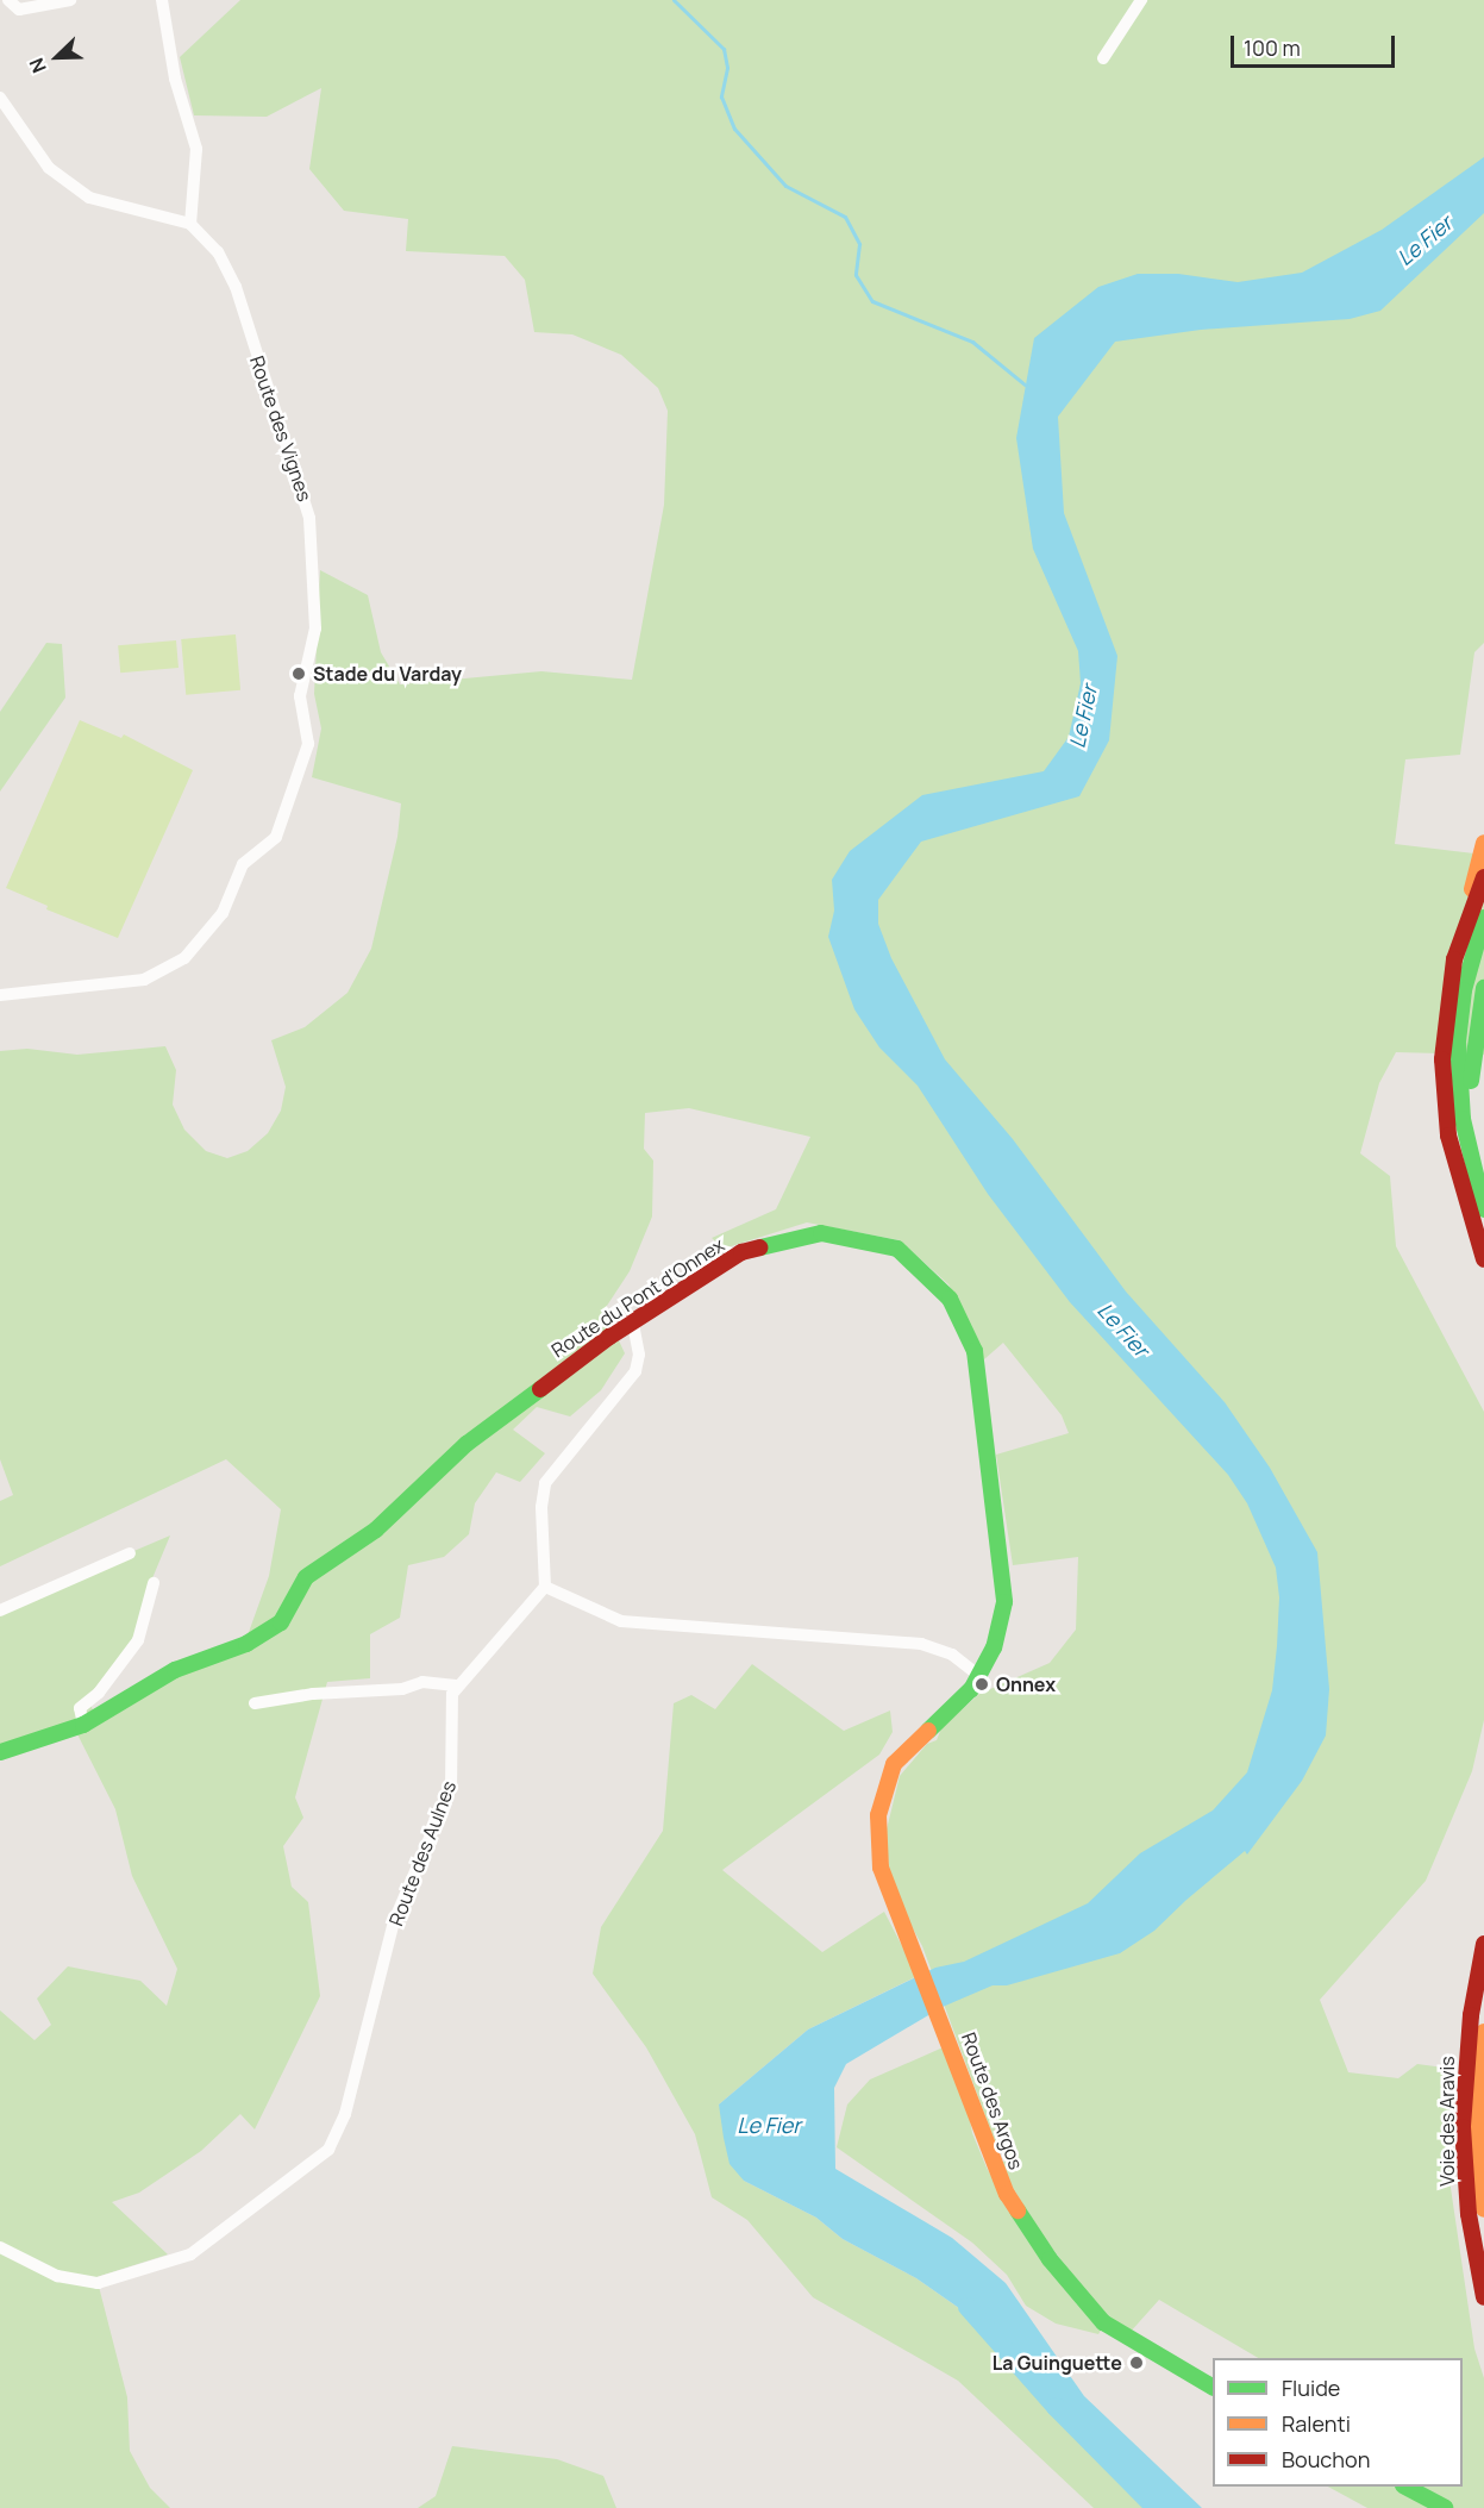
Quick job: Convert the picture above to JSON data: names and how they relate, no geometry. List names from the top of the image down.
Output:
{
  "streets": {
    "main road": ["Route du Pont d'Onnex", "Route des Argos", "Voie des Aravis"],
    "street": ["Route des Vignes", "Route des Aulnes"]
  },
  "crossings": [
    ["Route du Pont d'Onnex", "Route des Argos"]
  ],
  "water": ["Le Fier"],
  "places": ["Stade du Varday", "Onnex", "La Guinguette"],
  "legend": ["Fluide", "Ralenti", "Bouchon"],
  "scale_bar": "100 m",
  "north": "bottom left"
}
